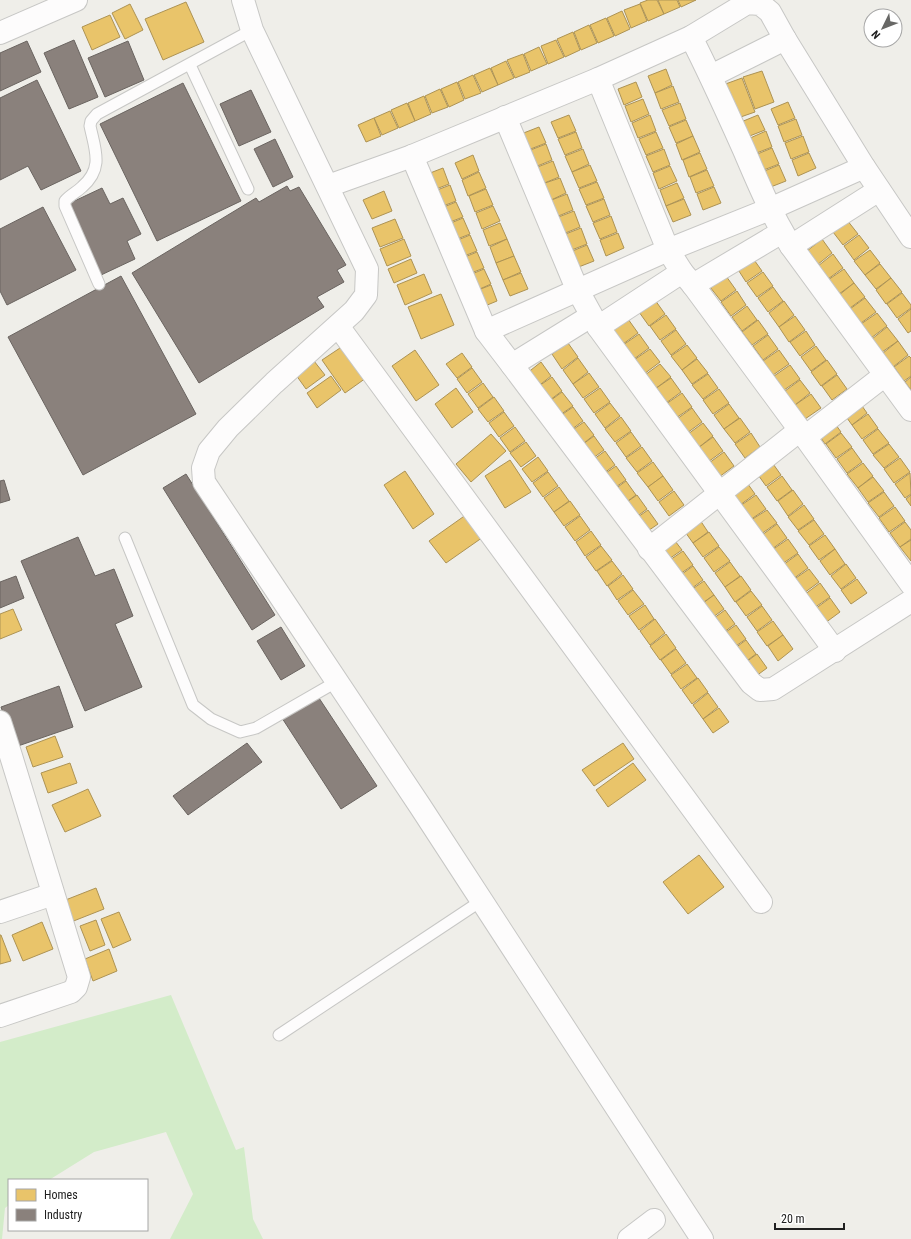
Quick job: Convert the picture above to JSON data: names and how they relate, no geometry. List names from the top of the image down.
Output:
{
  "legend": ["Homes", "Industry"],
  "scale_bar": "20 m",
  "north": "bottom left"
}
